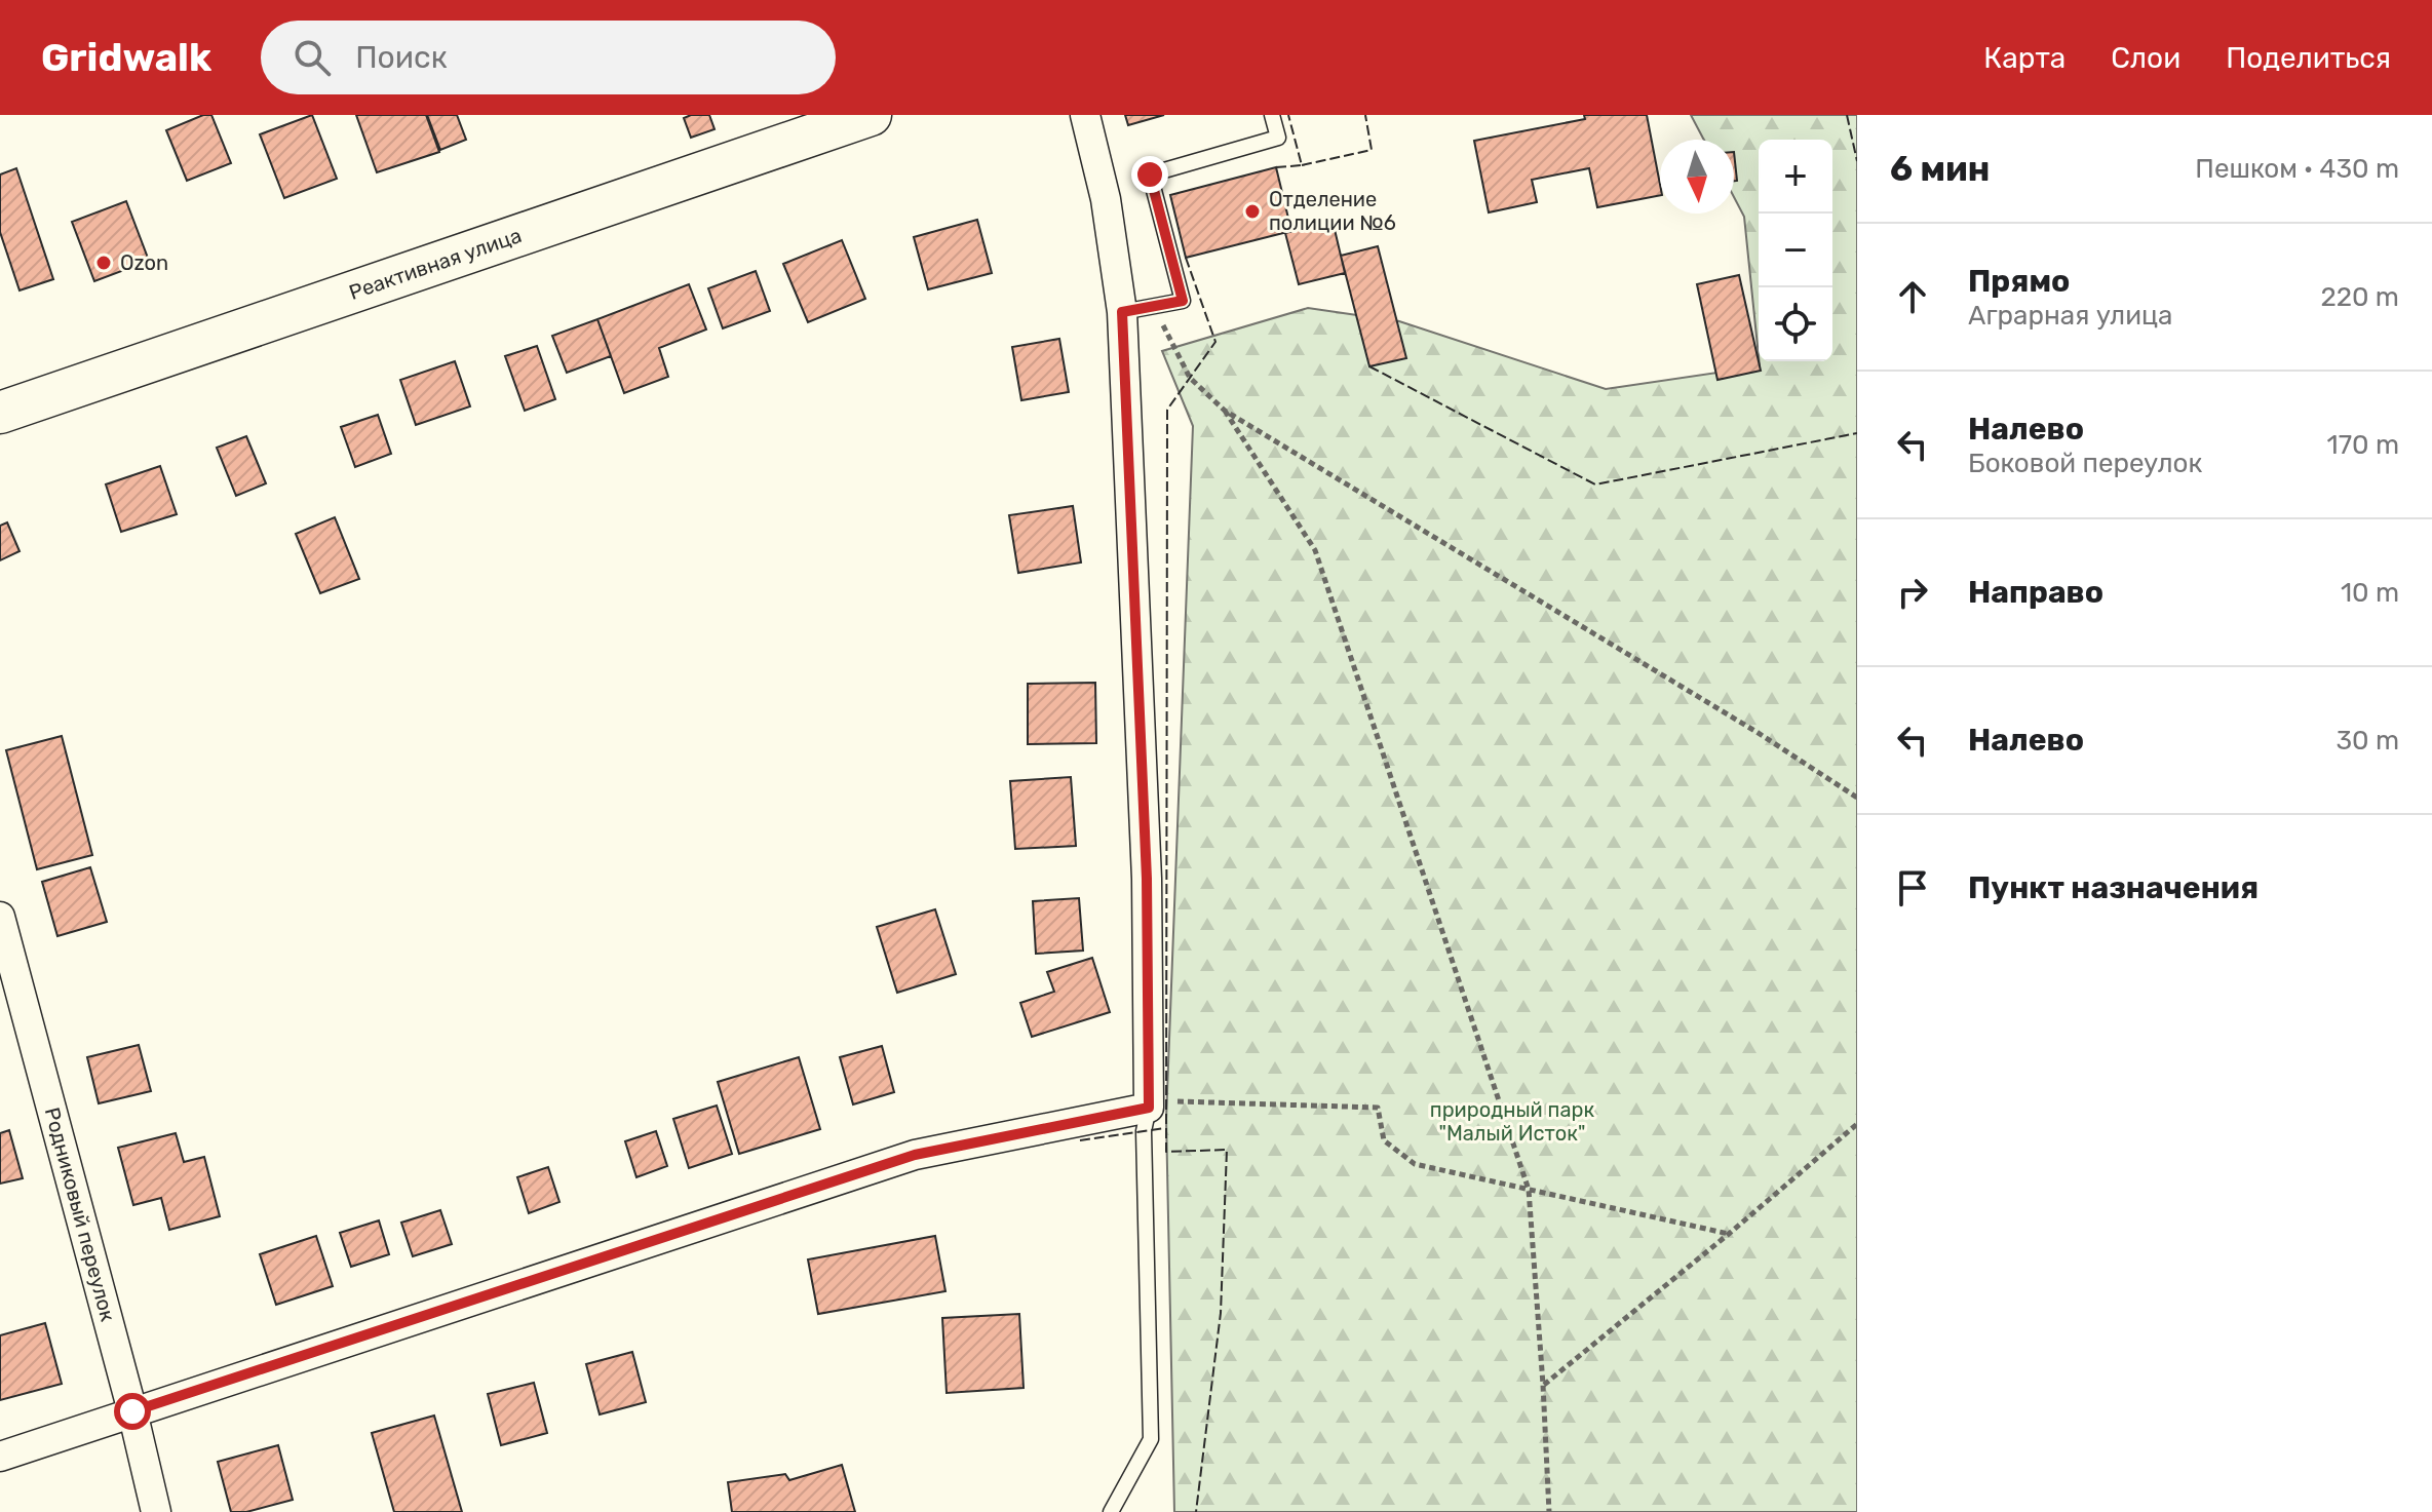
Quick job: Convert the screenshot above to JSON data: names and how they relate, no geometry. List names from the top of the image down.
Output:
{
  "streets": {
    "main road": ["Реактивная улица"],
    "street": ["Родниковый переулок"]
  },
  "parks": ["природный парк \"Малый Исток\""],
  "places": ["Отделение полиции №6", "Ozon"],
  "north": "bottom",
  "page": {
    "header": "Gridwalk",
    "search": "Поиск",
    "nav": ["Карта", "Слои", "Поделиться"],
    "heading": ["6 мин", "Пешком · 430 m"],
    "map_buttons": ["+", "−"],
    "list": [
      ["Прямо", "Аграрная улица", "220 m"],
      ["Налево", "Боковой переулок", "170 m"],
      ["Направо", "10 m"],
      ["Налево", "30 m"],
      "Пункт назначения"
    ]
  }
}
